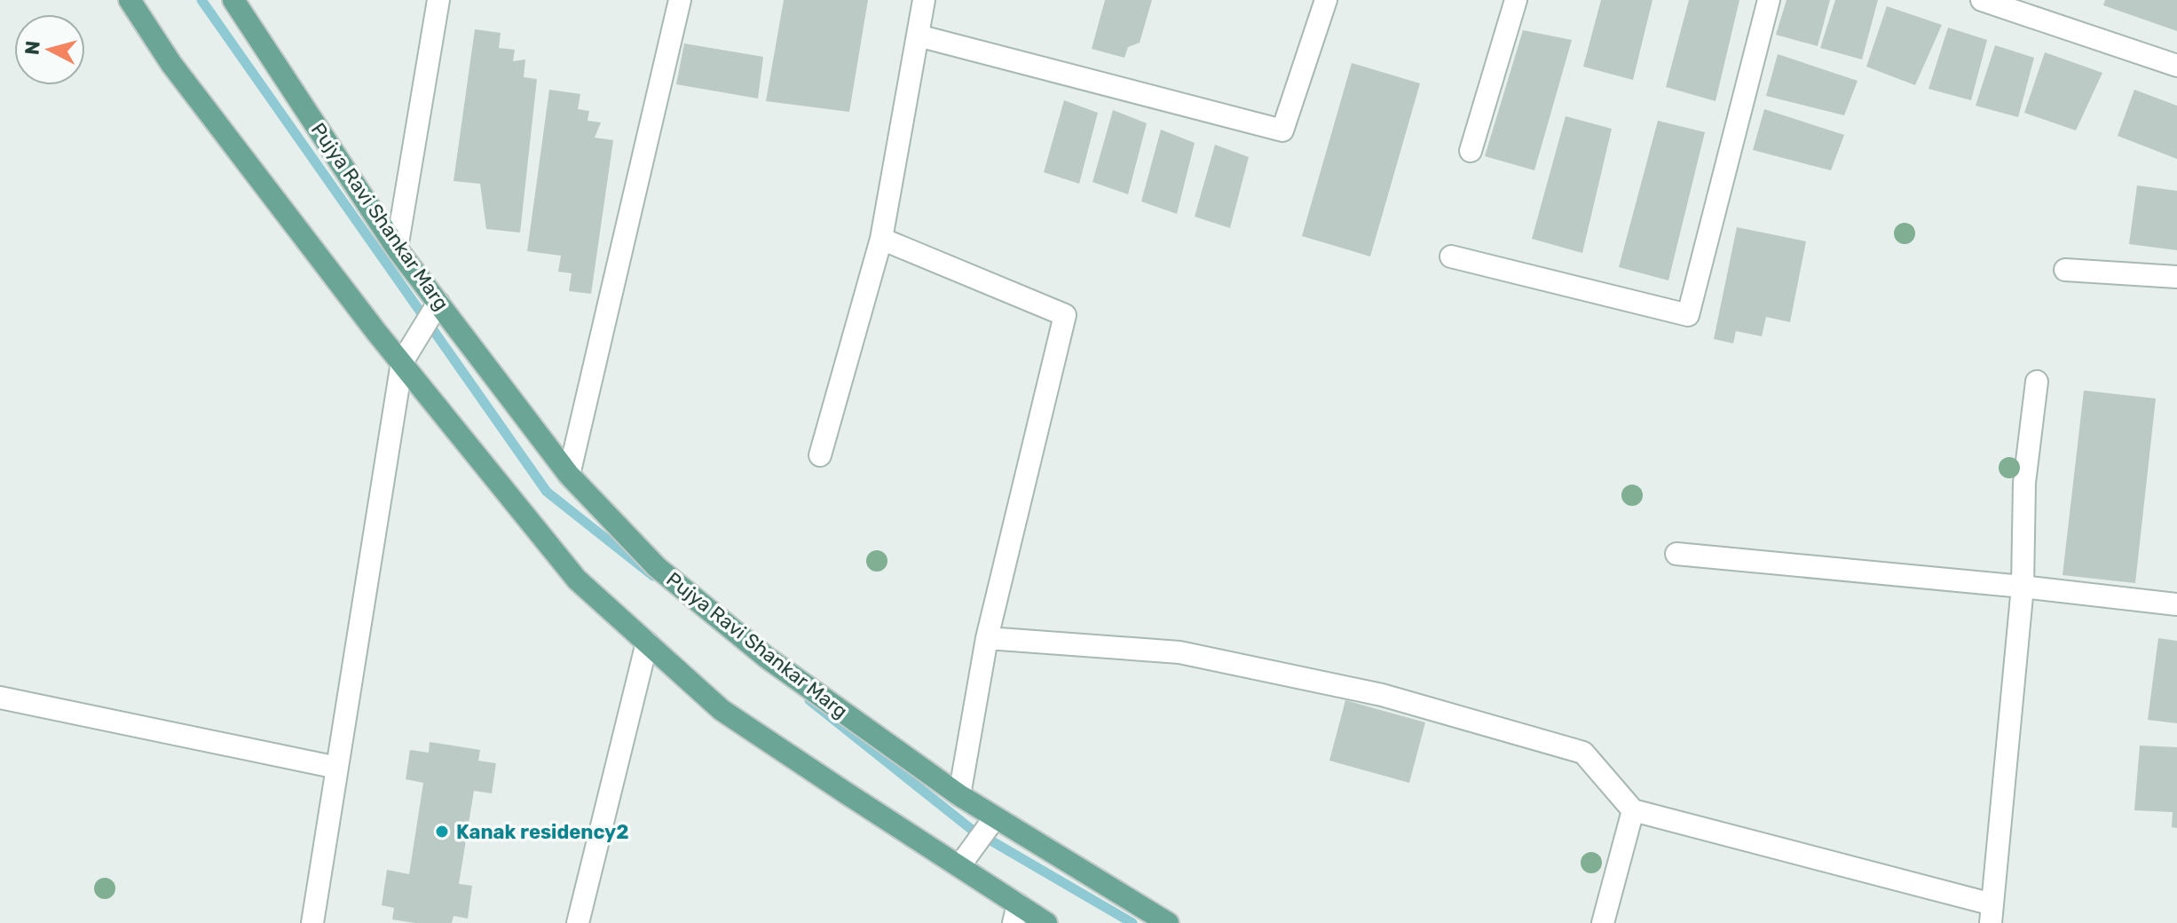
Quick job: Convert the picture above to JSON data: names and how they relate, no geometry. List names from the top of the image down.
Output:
{
  "streets": {
    "main road": ["Pujya Ravi Shankar Marg"]
  },
  "places": ["Kanak residency2"],
  "north": "left"
}
